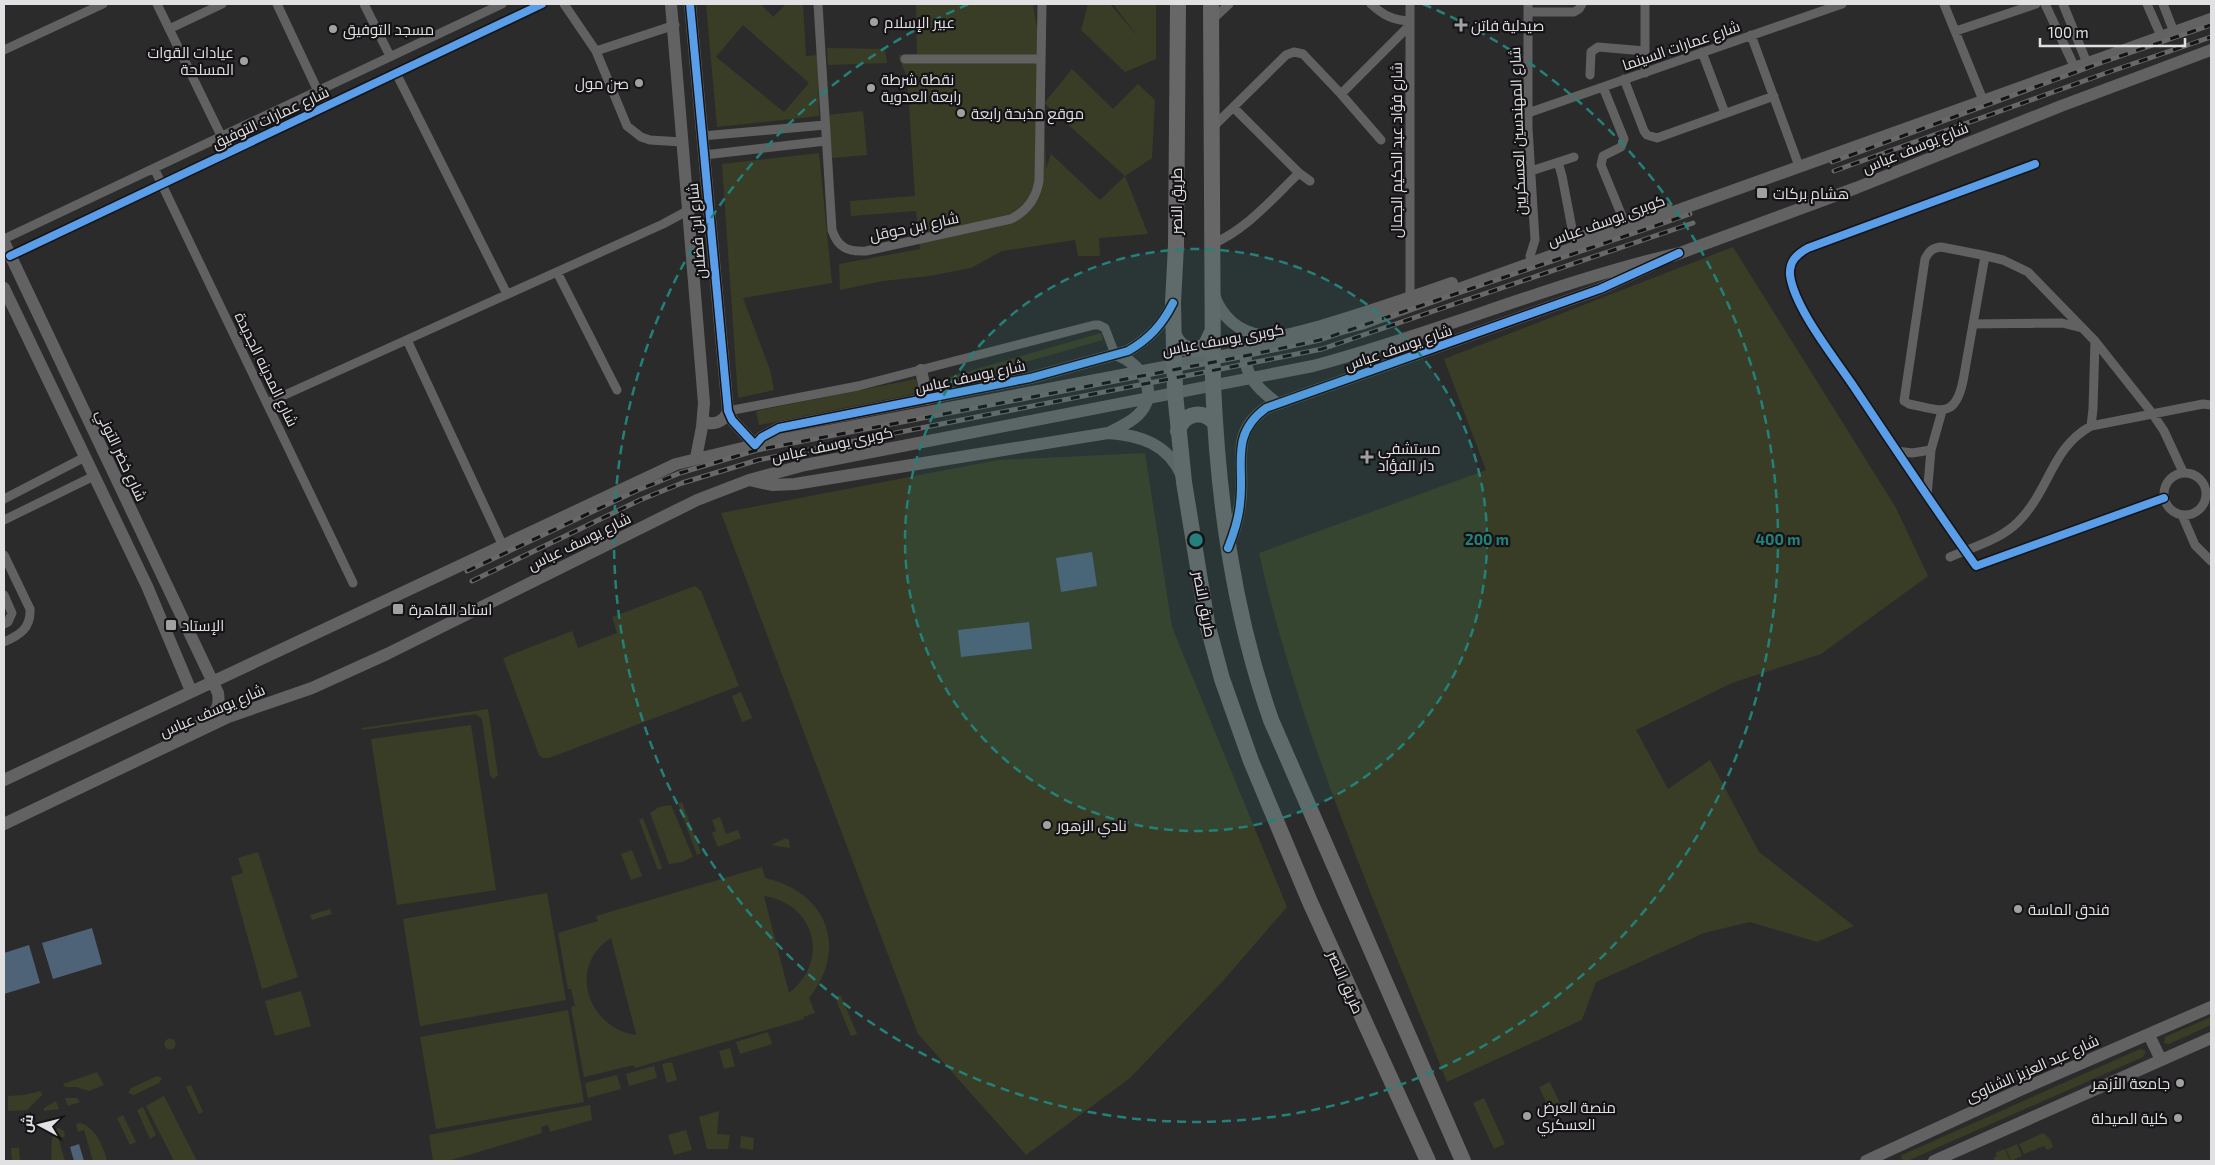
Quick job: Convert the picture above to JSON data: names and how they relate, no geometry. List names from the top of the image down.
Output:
{
  "streets": {
    "highway": ["طريق النصر"],
    "street": [
      "شارع عمارات السينما",
      "شارع عمارات التوفيق",
      "شارع المهندسين العسكريين",
      "شارع يوسف عباس",
      "شارع فؤاد عبد الحكيم الجمال",
      "كوبرى يوسف عباس",
      "شارع ابن حوقل",
      "شارع ابن فضلان",
      "شارع المدينه الجديدة",
      "شارع خضر التوني",
      "شارع عبد العزيز الشناوى"
    ]
  },
  "crossings": [
    ["شارع عمارات السينما", "شارع المهندسين العسكريين"],
    ["شارع عمارات التوفيق", "شارع المدينه الجديدة"],
    ["شارع عمارات التوفيق", "شارع خضر التوني"],
    ["شارع المهندسين العسكريين", "شارع يوسف عباس"],
    ["شارع يوسف عباس", "شارع فؤاد عبد الحكيم الجمال"],
    ["شارع يوسف عباس", "طريق النصر"],
    ["شارع يوسف عباس", "كوبرى يوسف عباس"],
    ["شارع يوسف عباس", "شارع ابن فضلان"],
    ["شارع يوسف عباس", "شارع خضر التوني"],
    ["كوبرى يوسف عباس", "شارع ابن فضلان"]
  ],
  "places": {
    "other": [
      "عبير الإسلام",
      "مسجد التوفيق",
      "عيادات القوات المسلحة",
      "صن مول",
      "نقطة شرطة رابعة العدوية",
      "موقع مذبحة رابعة",
      "نادي الزهور",
      "فندق الماسة",
      "جامعة الأزهر",
      "منصة العرض العسكري",
      "كلية الصيدلة"
    ],
    "health": ["صيدلية فاتن", "مستشفى دار الفؤاد"],
    "transit": ["هشام بركات", "استاد القاهرة", "الإستاد"]
  },
  "scale_bar": "100 m",
  "north": "left",
  "rings": ["200 m", "400 m"]
}
